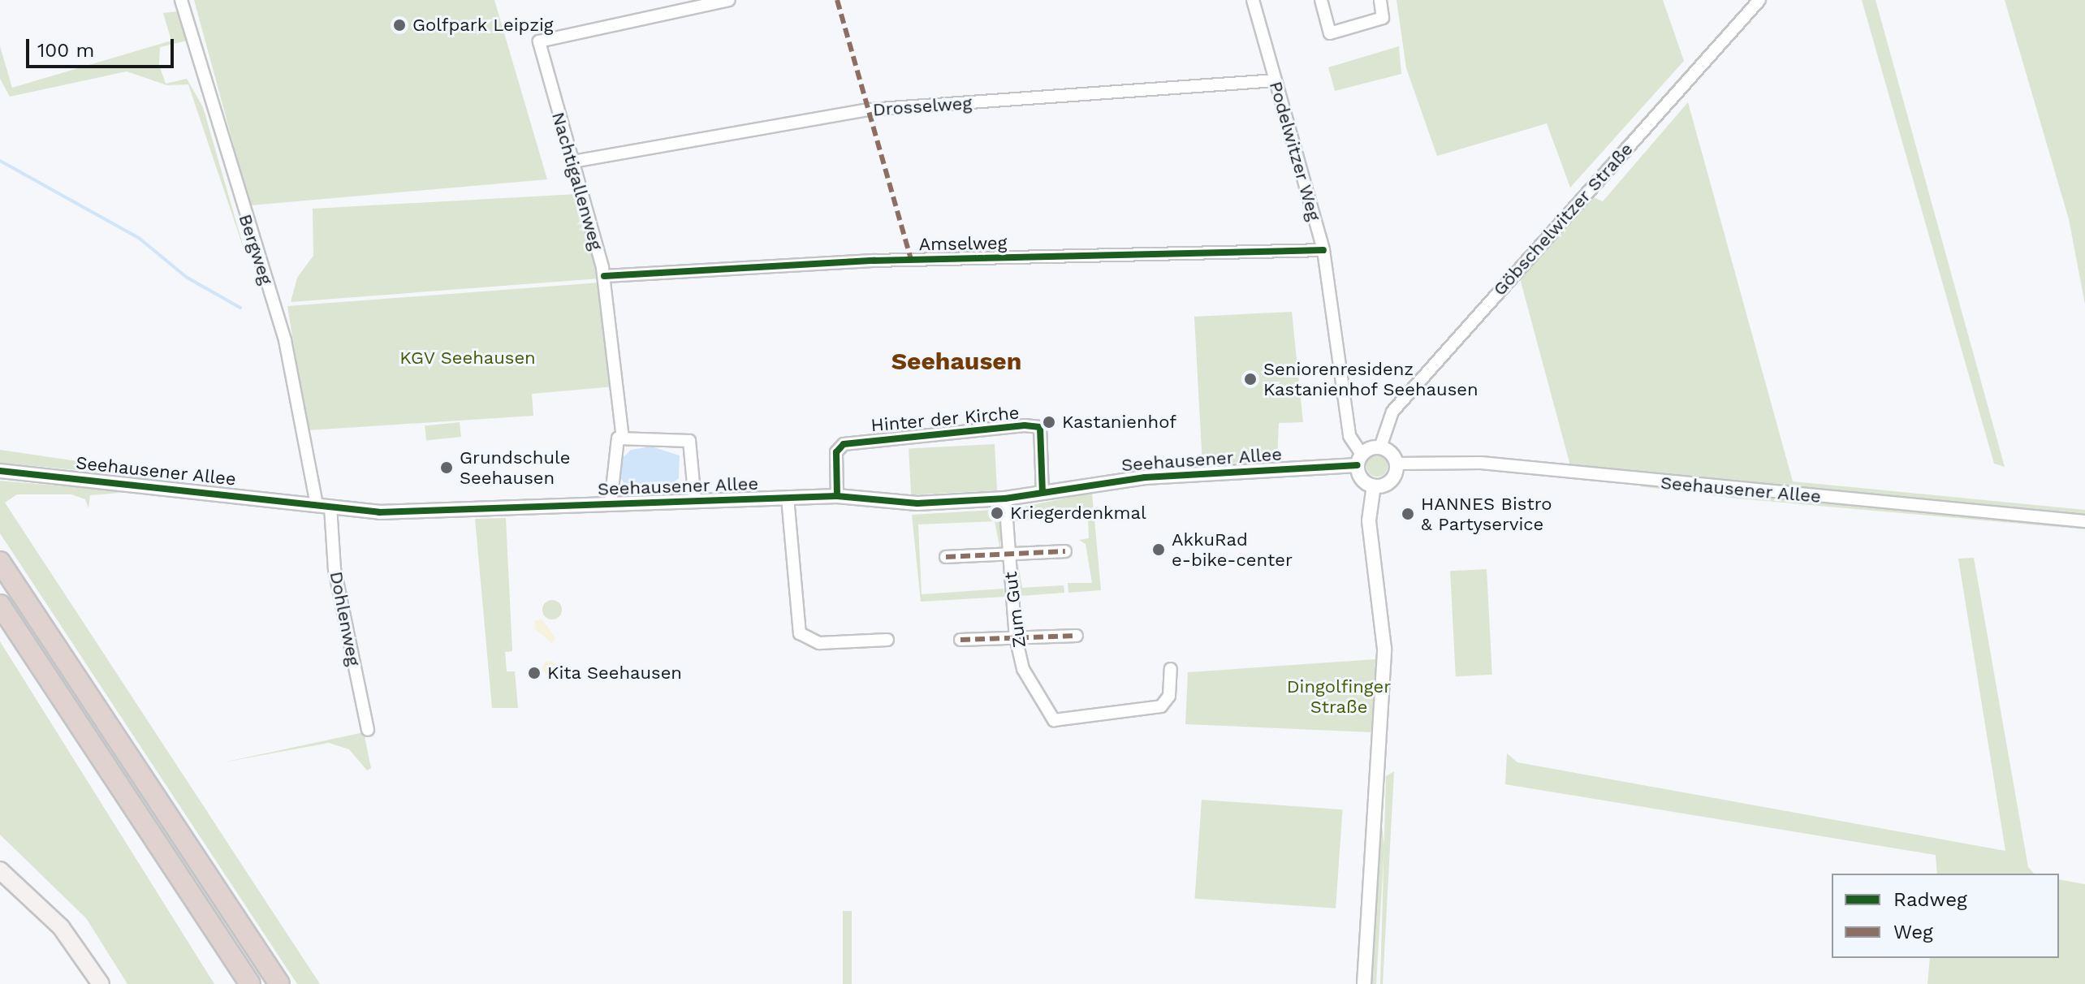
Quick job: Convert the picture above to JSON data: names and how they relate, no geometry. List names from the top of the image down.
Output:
{
  "streets": {
    "street": [
      "Drosselweg",
      "Podelwitzer Weg",
      "Nachtigallenweg",
      "Göbschelwitzer Straße",
      "Amselweg",
      "Bergweg",
      "Hinter der Kirche",
      "Seehausener Allee",
      "Zum Gut",
      "Dohlenweg"
    ]
  },
  "crossings": [
    ["Drosselweg", "Podelwitzer Weg"],
    ["Drosselweg", "Nachtigallenweg"],
    ["Podelwitzer Weg", "Göbschelwitzer Straße"],
    ["Podelwitzer Weg", "Amselweg"],
    ["Podelwitzer Weg", "Seehausener Allee"],
    ["Nachtigallenweg", "Amselweg"],
    ["Göbschelwitzer Straße", "Seehausener Allee"],
    ["Bergweg", "Seehausener Allee"],
    ["Hinter der Kirche", "Seehausener Allee"],
    ["Seehausener Allee", "Zum Gut"],
    ["Seehausener Allee", "Dohlenweg"]
  ],
  "districts": ["Seehausen"],
  "parks": ["KGV Seehausen", "Dingolfinger Straße"],
  "places": [
    "Golfpark Leipzig",
    "Seniorenresidenz Kastanienhof Seehausen",
    "Kastanienhof",
    "Grundschule Seehausen",
    "Kriegerdenkmal",
    "HANNES Bistro & Partyservice",
    "AkkuRad e-bike-center",
    "Kita Seehausen"
  ],
  "legend": ["Radweg", "Weg"],
  "scale_bar": "100 m"
}
